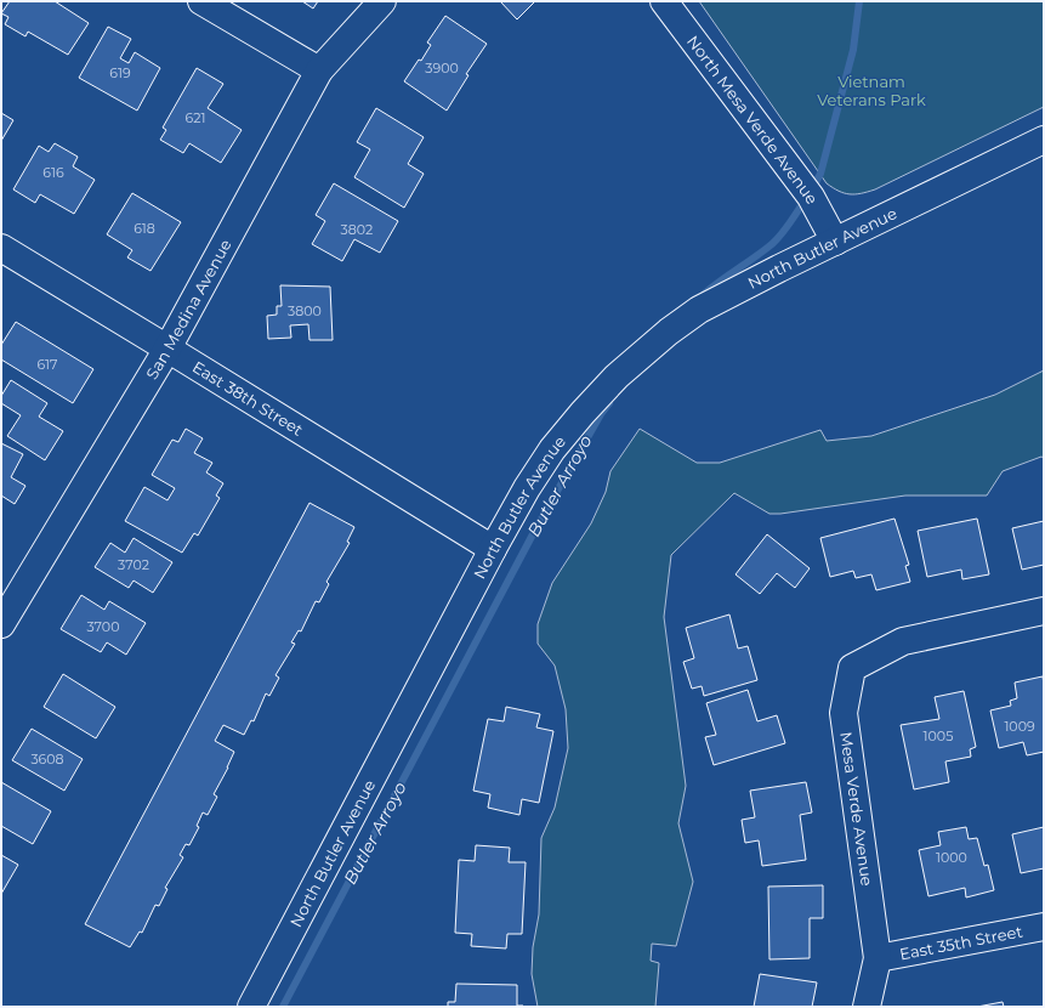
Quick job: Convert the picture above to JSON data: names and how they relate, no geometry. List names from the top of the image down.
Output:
{
  "streets": {
    "street": [
      "North Mesa Verde Avenue",
      "North Butler Avenue",
      "San Medina Avenue",
      "East 38th Street",
      "Mesa Verde Avenue",
      "East 35th Street"
    ]
  },
  "crossings": [
    ["North Mesa Verde Avenue", "North Butler Avenue"],
    ["North Butler Avenue", "East 38th Street"],
    ["San Medina Avenue", "East 38th Street"],
    ["Mesa Verde Avenue", "East 35th Street"]
  ],
  "water": ["Butler Arroyo"],
  "parks": ["Vietnam Veterans Park"],
  "house_numbers": [
    "3900",
    "619",
    "621",
    "616",
    "618",
    "3802",
    "3800",
    "617",
    "3702",
    "3700",
    "1009",
    "1005",
    "3608",
    "1000"
  ]
}
